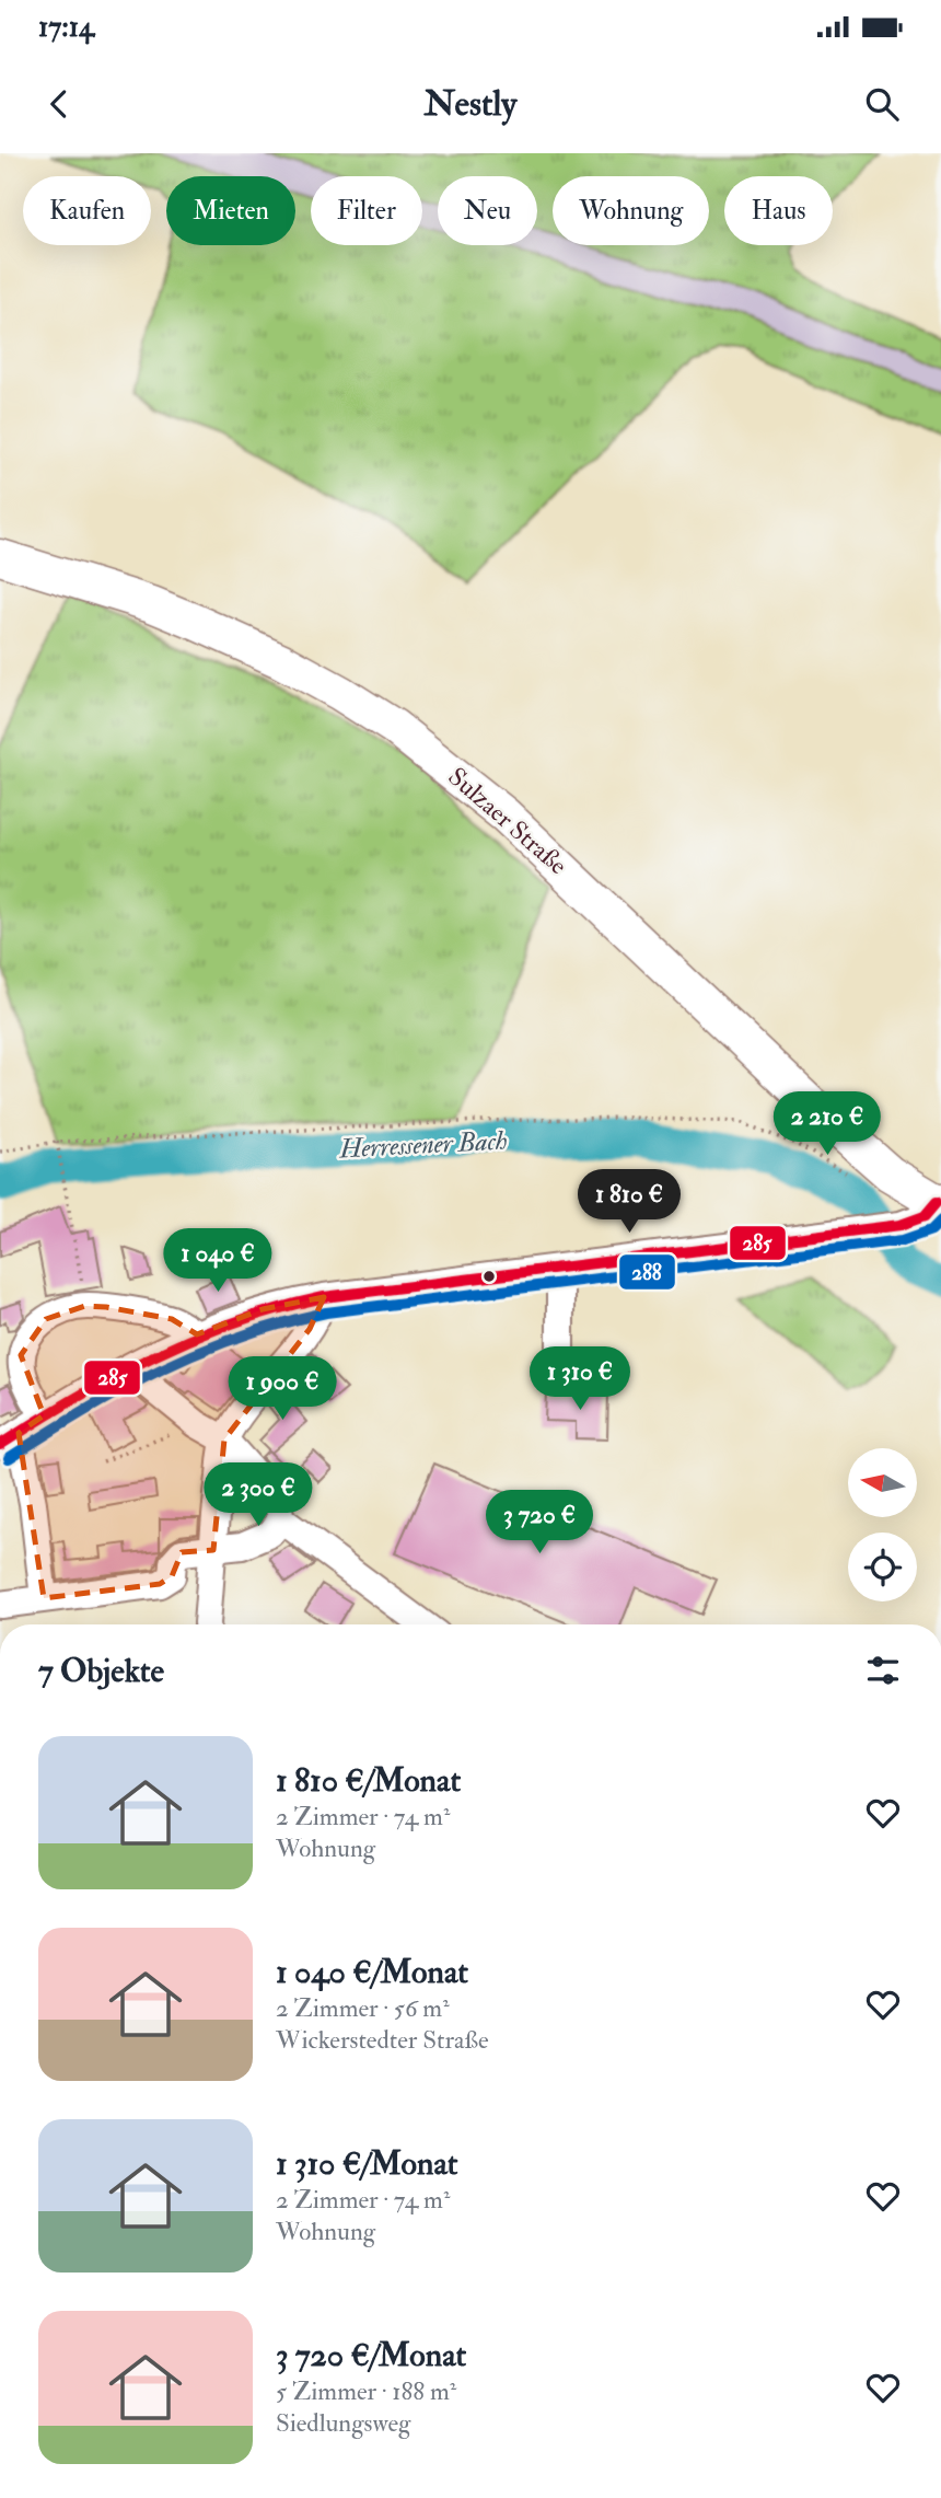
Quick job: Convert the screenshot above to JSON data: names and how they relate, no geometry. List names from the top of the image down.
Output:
{
  "streets": {
    "main road": ["Sulzaer Straße"]
  },
  "water": ["Herressener Bach"],
  "lines": ["transit line 285", "transit line 288"],
  "north": "left",
  "page": {
    "status": "17:14",
    "header": "Nestly",
    "chip": [
      "Kaufen",
      "Mieten",
      "Filter",
      "Neu",
      "Wohnung",
      "Haus"
    ],
    "price": [
      "2 210 €",
      "1 810 €",
      "1 040 €",
      "1 310 €",
      "1 900 €",
      "2 300 €",
      "3 720 €"
    ],
    "heading": "7 Objekte",
    "list": [
      {
        "name": "1 810 €/Monat",
        "note": "2 Zimmer · 74 m² · Wohnung"
      },
      {
        "name": "1 040 €/Monat",
        "note": "2 Zimmer · 56 m² · Wickerstedter Straße"
      },
      {
        "name": "1 310 €/Monat",
        "note": "2 Zimmer · 74 m² · Wohnung"
      },
      {
        "name": "3 720 €/Monat",
        "note": "5 Zimmer · 188 m² · Siedlungsweg"
      }
    ]
  }
}
